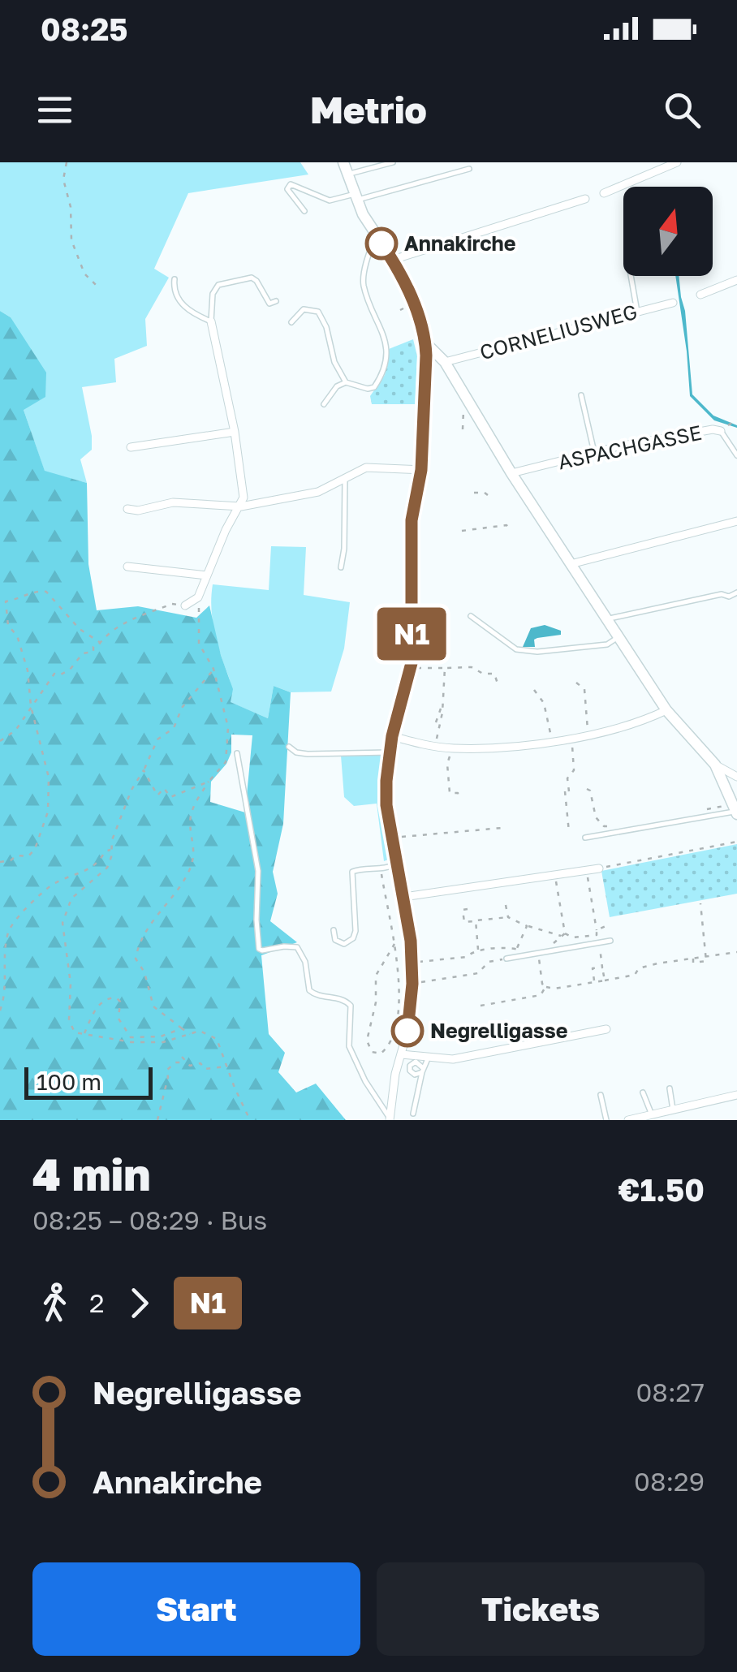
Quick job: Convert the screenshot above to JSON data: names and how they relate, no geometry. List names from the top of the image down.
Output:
{
  "streets": {
    "street": ["CORNELIUSWEG", "ASPACHGASSE"]
  },
  "places": ["Annakirche", "Negrelligasse"],
  "lines": ["bus line N1"],
  "scale_bar": "100 m",
  "north": "top",
  "page": {
    "status": "08:25",
    "header": "Metrio",
    "on_map": "N1",
    "scale": "100 m",
    "heading": ["4 min", "08:25 – 08:29 · Bus", "€1.50"],
    "legs": ["2", "N1"],
    "list": [
      {
        "name": "Negrelligasse",
        "value": "08:27"
      },
      {
        "name": "Annakirche",
        "value": "08:29"
      }
    ],
    "buttons": ["Start", "Tickets"]
  }
}
